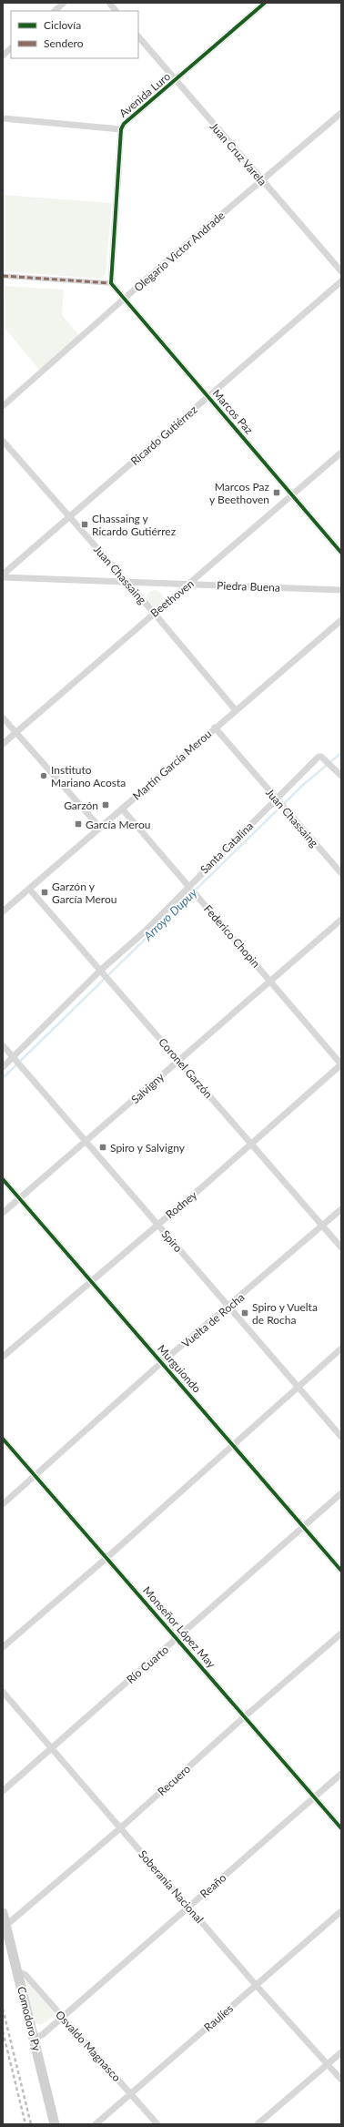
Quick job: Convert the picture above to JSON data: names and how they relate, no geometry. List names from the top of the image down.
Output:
{
  "streets": {
    "main road": ["Comodoro Py"],
    "street": [
      "Avenida Luro",
      "Juan Cruz Varela",
      "Olegario Victor Andrade",
      "Marcos Paz",
      "Ricardo Gutiérrez",
      "Juan Chassaing",
      "Piedra Buena",
      "Beethoven",
      "Martín García Merou",
      "Santa Catalina",
      "Federico Chopin",
      "Coronel Garzón",
      "Salvigny",
      "Rodney",
      "Spiro",
      "Vuelta de Rocha",
      "Murguiondo",
      "Monseñor López May",
      "Río Cuarto",
      "Recuero",
      "Reaño",
      "Soberanía Nacional",
      "Raulíes",
      "Osvaldo Magnasco"
    ]
  },
  "crossings": [
    ["Avenida Luro", "Juan Cruz Varela"],
    ["Avenida Luro", "Marcos Paz"],
    ["Juan Cruz Varela", "Olegario Victor Andrade"],
    ["Olegario Victor Andrade", "Marcos Paz"],
    ["Marcos Paz", "Ricardo Gutiérrez"],
    ["Marcos Paz", "Beethoven"],
    ["Ricardo Gutiérrez", "Juan Chassaing"],
    ["Ricardo Gutiérrez", "Piedra Buena"],
    ["Juan Chassaing", "Piedra Buena"],
    ["Juan Chassaing", "Beethoven"],
    ["Juan Chassaing", "Martín García Merou"],
    ["Juan Chassaing", "Santa Catalina"],
    ["Piedra Buena", "Beethoven"],
    ["Martín García Merou", "Federico Chopin"],
    ["Martín García Merou", "Coronel Garzón"],
    ["Santa Catalina", "Federico Chopin"],
    ["Santa Catalina", "Coronel Garzón"],
    ["Santa Catalina", "Spiro"],
    ["Federico Chopin", "Salvigny"],
    ["Federico Chopin", "Rodney"],
    ["Coronel Garzón", "Salvigny"],
    ["Coronel Garzón", "Rodney"],
    ["Coronel Garzón", "Vuelta de Rocha"],
    ["Salvigny", "Spiro"],
    ["Salvigny", "Murguiondo"],
    ["Rodney", "Spiro"],
    ["Rodney", "Murguiondo"],
    ["Spiro", "Vuelta de Rocha"],
    ["Vuelta de Rocha", "Murguiondo"],
    ["Vuelta de Rocha", "Monseñor López May"],
    ["Murguiondo", "Río Cuarto"],
    ["Monseñor López May", "Río Cuarto"],
    ["Monseñor López May", "Recuero"],
    ["Monseñor López May", "Reaño"],
    ["Río Cuarto", "Soberanía Nacional"],
    ["Recuero", "Soberanía Nacional"],
    ["Recuero", "Comodoro Py"],
    ["Reaño", "Soberanía Nacional"],
    ["Reaño", "Comodoro Py"],
    ["Reaño", "Osvaldo Magnasco"],
    ["Soberanía Nacional", "Raulíes"],
    ["Raulíes", "Osvaldo Magnasco"],
    ["Comodoro Py", "Osvaldo Magnasco"]
  ],
  "water": ["Arroyo Dupuy"],
  "places": {
    "transit": [
      "Marcos Paz y Beethoven",
      "Chassaing y Ricardo Gutiérrez",
      "Garzón",
      "García Merou",
      "Garzón y García Merou",
      "Spiro y Salvigny",
      "Spiro y Vuelta de Rocha"
    ],
    "other": ["Instituto Mariano Acosta"]
  },
  "legend": ["Ciclovía", "Sendero"]
}
